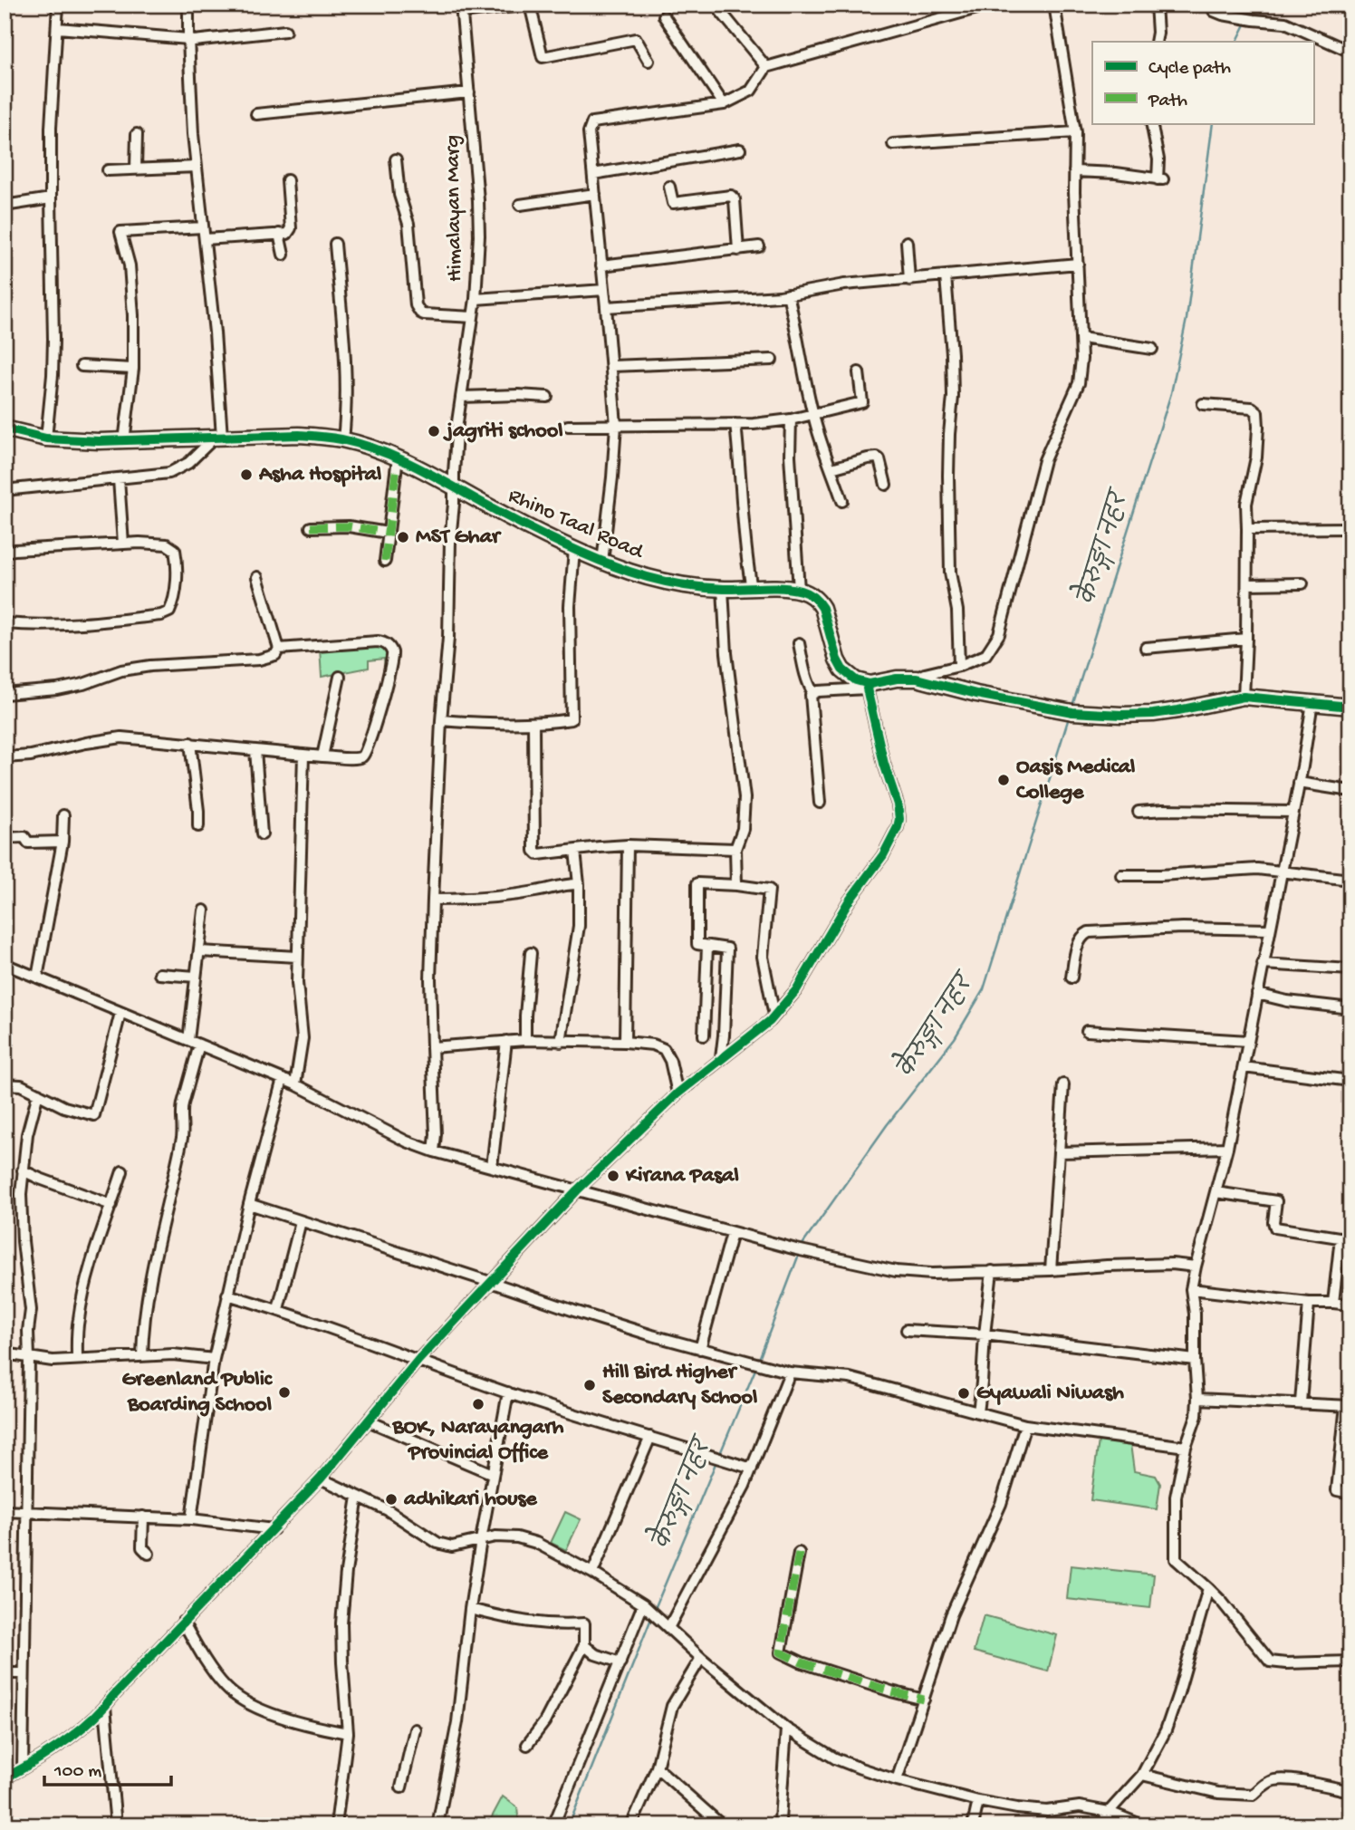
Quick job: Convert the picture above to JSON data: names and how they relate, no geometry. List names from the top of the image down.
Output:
{
  "streets": {
    "street": ["Himalayan Marg", "Rhino Taal Road"]
  },
  "crossings": [
    ["Himalayan Marg", "Rhino Taal Road"]
  ],
  "water": ["केेरुङ्गा नहर"],
  "places": [
    "jagriti school",
    "Asha Hospital",
    "MST Ghar",
    "Oasis Medical College",
    "Kirana Pasal",
    "Hill Bird Higher Secondary School",
    "Greenland Public Boarding School",
    "Gyawali Niwash",
    "BOK, Narayangarh Provincial Office",
    "adhikari house"
  ],
  "legend": ["Cycle path", "Path"],
  "scale_bar": "100 m"
}
